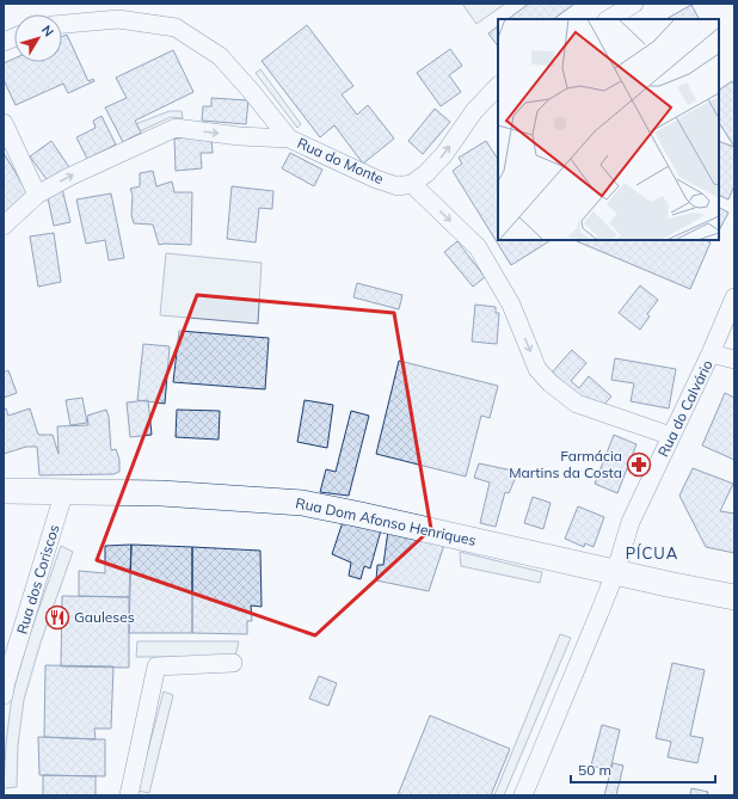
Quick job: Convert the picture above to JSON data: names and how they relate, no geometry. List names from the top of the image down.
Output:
{
  "streets": {
    "main road": ["Rua Dom Afonso Henriques"],
    "street": ["Rua do Monte", "Rua do Calvário", "Rua dos Coriscos"]
  },
  "crossings": [
    ["Rua do Calvário", "Rua Dom Afonso Henriques"],
    ["Rua Dom Afonso Henriques", "Rua dos Coriscos"]
  ],
  "one_way": ["Rua do Monte"],
  "districts": ["PÍCUA"],
  "places": {
    "pharmacy": ["Farmácia Martins da Costa"],
    "restaurant": ["Gauleses"]
  },
  "scale_bar": "50 m",
  "north": "top right"
}
